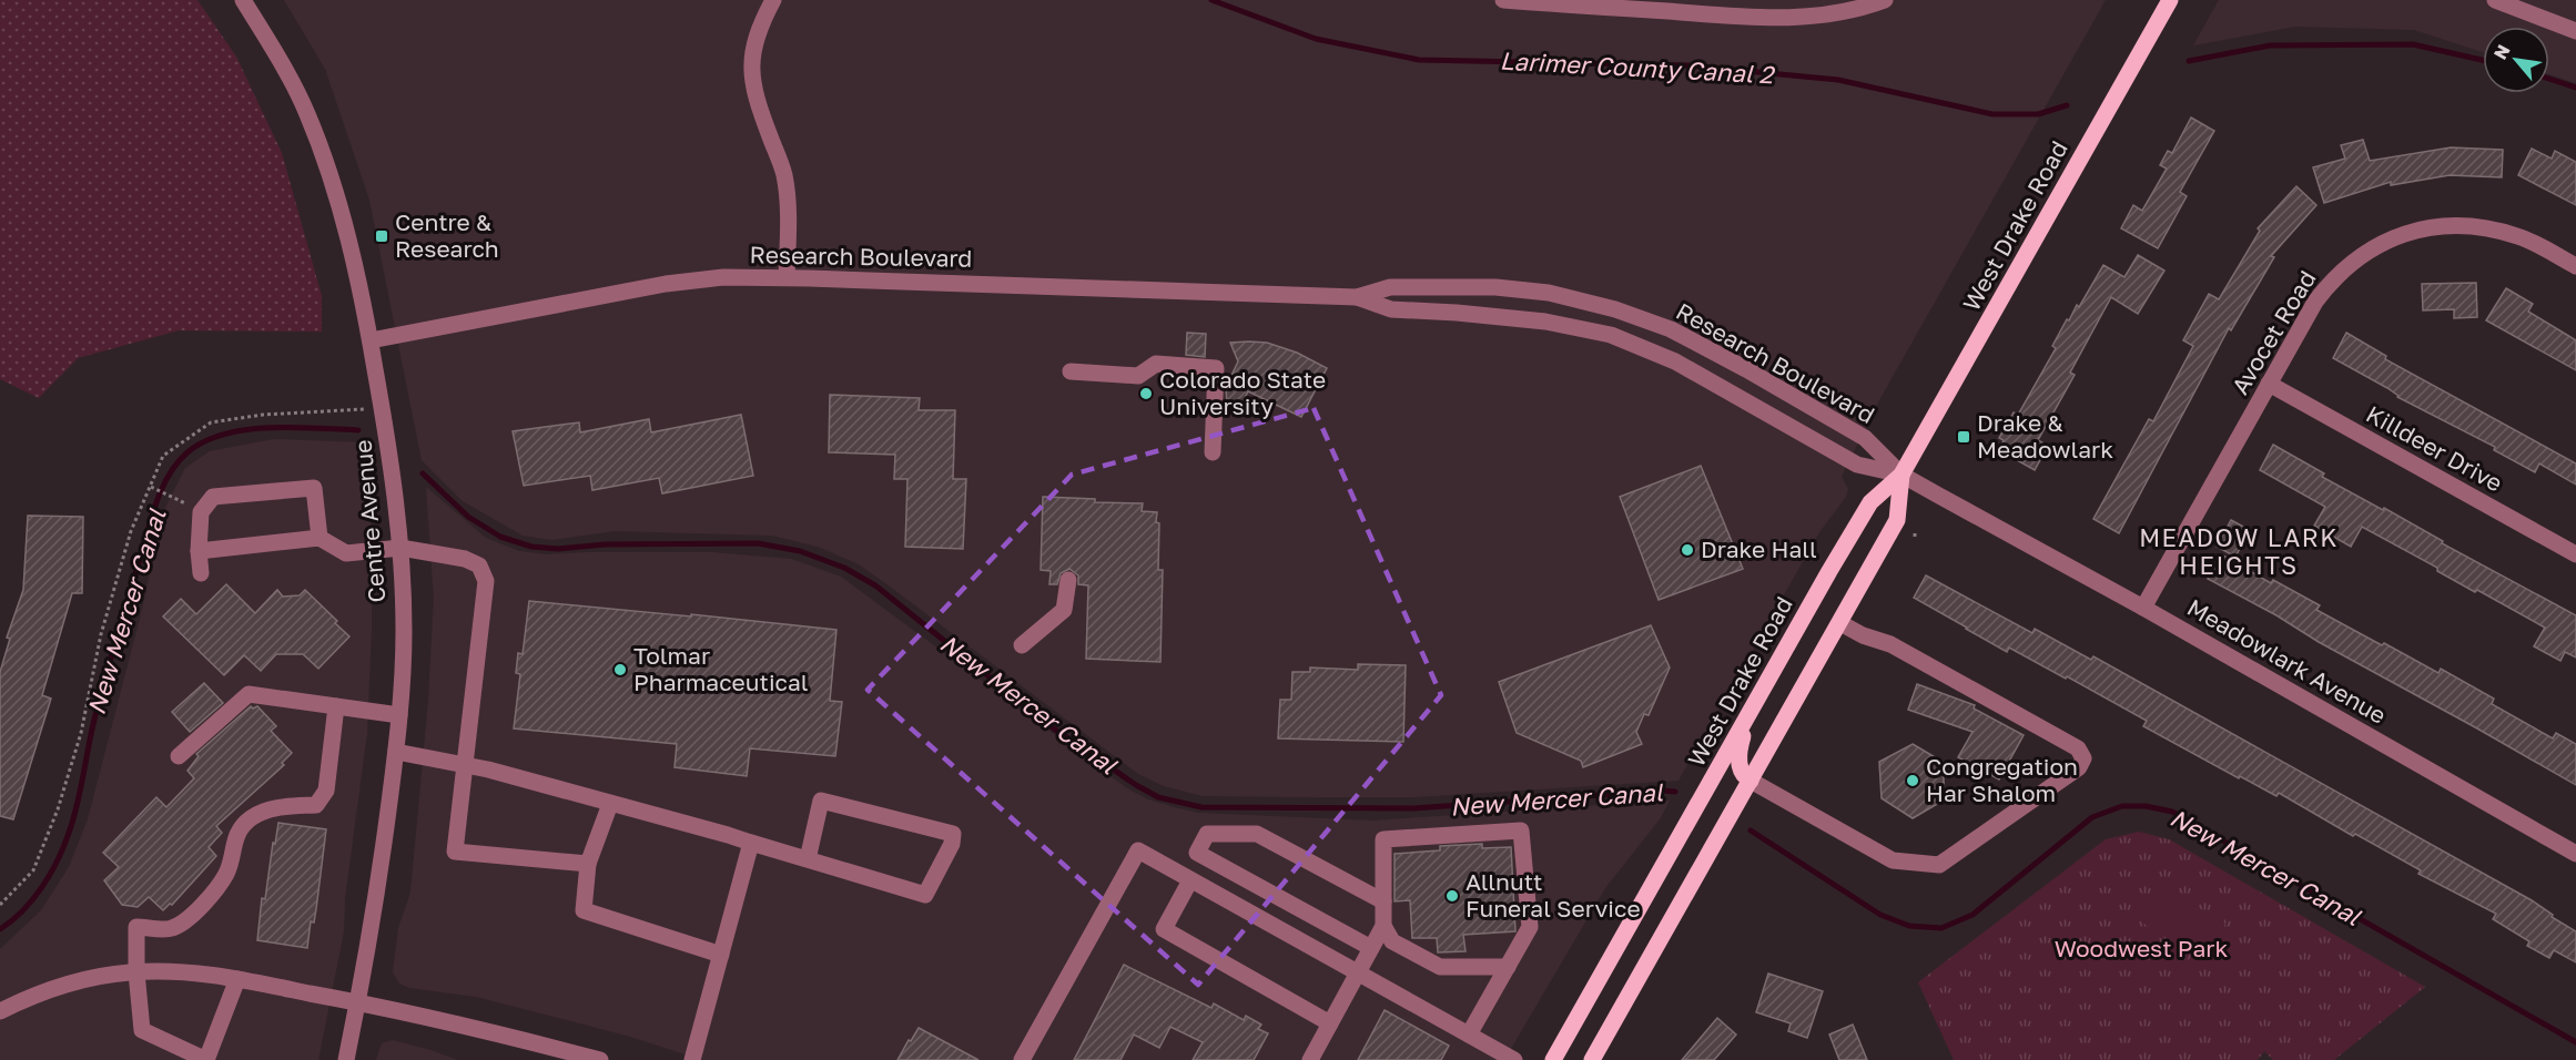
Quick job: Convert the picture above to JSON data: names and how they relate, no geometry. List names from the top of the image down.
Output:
{
  "streets": {
    "main road": ["West Drake Road"],
    "street": [
      "Research Boulevard",
      "Avocet Road",
      "Killdeer Drive",
      "Centre Avenue",
      "Meadowlark Avenue"
    ]
  },
  "crossings": [
    ["West Drake Road", "Research Boulevard"],
    ["West Drake Road", "Meadowlark Avenue"],
    ["Research Boulevard", "Centre Avenue"],
    ["Research Boulevard", "Meadowlark Avenue"],
    ["Avocet Road", "Killdeer Drive"],
    ["Avocet Road", "Meadowlark Avenue"]
  ],
  "districts": ["MEADOW LARK HEIGHTS"],
  "water": ["Larimer County Canal 2", "New Mercer Canal"],
  "parks": ["Woodwest Park"],
  "places": {
    "transit": ["Centre & Research", "Drake & Meadowlark"],
    "other": [
      "Colorado State University",
      "Drake Hall",
      "Tolmar Pharmaceutical",
      "Congregation Har Shalom",
      "Allnutt Funeral Service"
    ]
  },
  "north": "top left"
}
